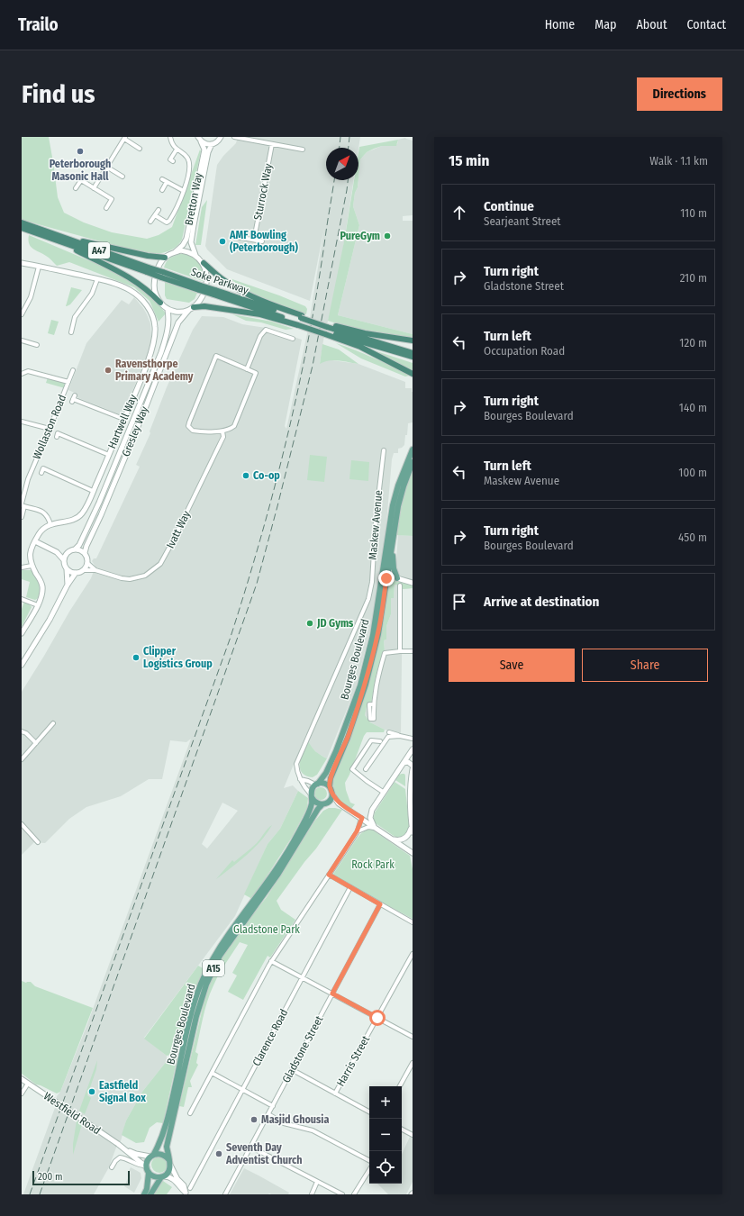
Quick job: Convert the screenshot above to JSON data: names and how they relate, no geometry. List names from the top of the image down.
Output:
{
  "streets": {
    "highway": ["A47", "Soke Parkway"],
    "main road": ["Bourges Boulevard", "A15"],
    "street": [
      "Sturrock Way",
      "Bretton Way",
      "Hartwell Way",
      "Wollaston Road",
      "Gresley Way",
      "Maskew Avenue",
      "Ivatt Way",
      "Clarence Road",
      "Gladstone Street",
      "Harris Street",
      "Westfield Road"
    ]
  },
  "crossings": [
    ["Bretton Way", "A47"],
    ["Bretton Way", "Gresley Way"],
    ["A47", "Soke Parkway"],
    ["A47", "Gresley Way"],
    ["Gresley Way", "Ivatt Way"],
    ["Maskew Avenue", "Bourges Boulevard"],
    ["Bourges Boulevard", "A15"],
    ["Bourges Boulevard", "Westfield Road"],
    ["A15", "Westfield Road"]
  ],
  "parks": ["Rock Park", "Gladstone Park"],
  "places": [
    "Peterborough Masonic Hall",
    "PureGym",
    "AMF Bowling (Peterborough)",
    "Ravensthorpe Primary Academy",
    "Co-op",
    "JD Gyms",
    "Clipper Logistics Group",
    "Eastfield Signal Box",
    "Masjid Ghousia",
    "Seventh Day Adventist Church"
  ],
  "scale_bar": "200 m",
  "north": "top right",
  "page": {
    "header": "Trailo",
    "nav": [
      "Home",
      "Map",
      "About",
      "Contact"
    ],
    "buttons": [
      "Directions",
      ["Save", "Share"]
    ],
    "title": "Find us",
    "heading": ["15 min", "Walk · 1.1 km"],
    "list": [
      ["Continue", "Searjeant Street", "110 m"],
      ["Turn right", "Gladstone Street", "210 m"],
      ["Turn left", "Occupation Road", "120 m"],
      ["Turn right", "Bourges Boulevard", "140 m"],
      ["Turn left", "Maskew Avenue", "100 m"],
      ["Turn right", "Bourges Boulevard", "450 m"],
      "Arrive at destination"
    ],
    "map_buttons": ["+", "−"],
    "scale": "200 m"
  }
}
